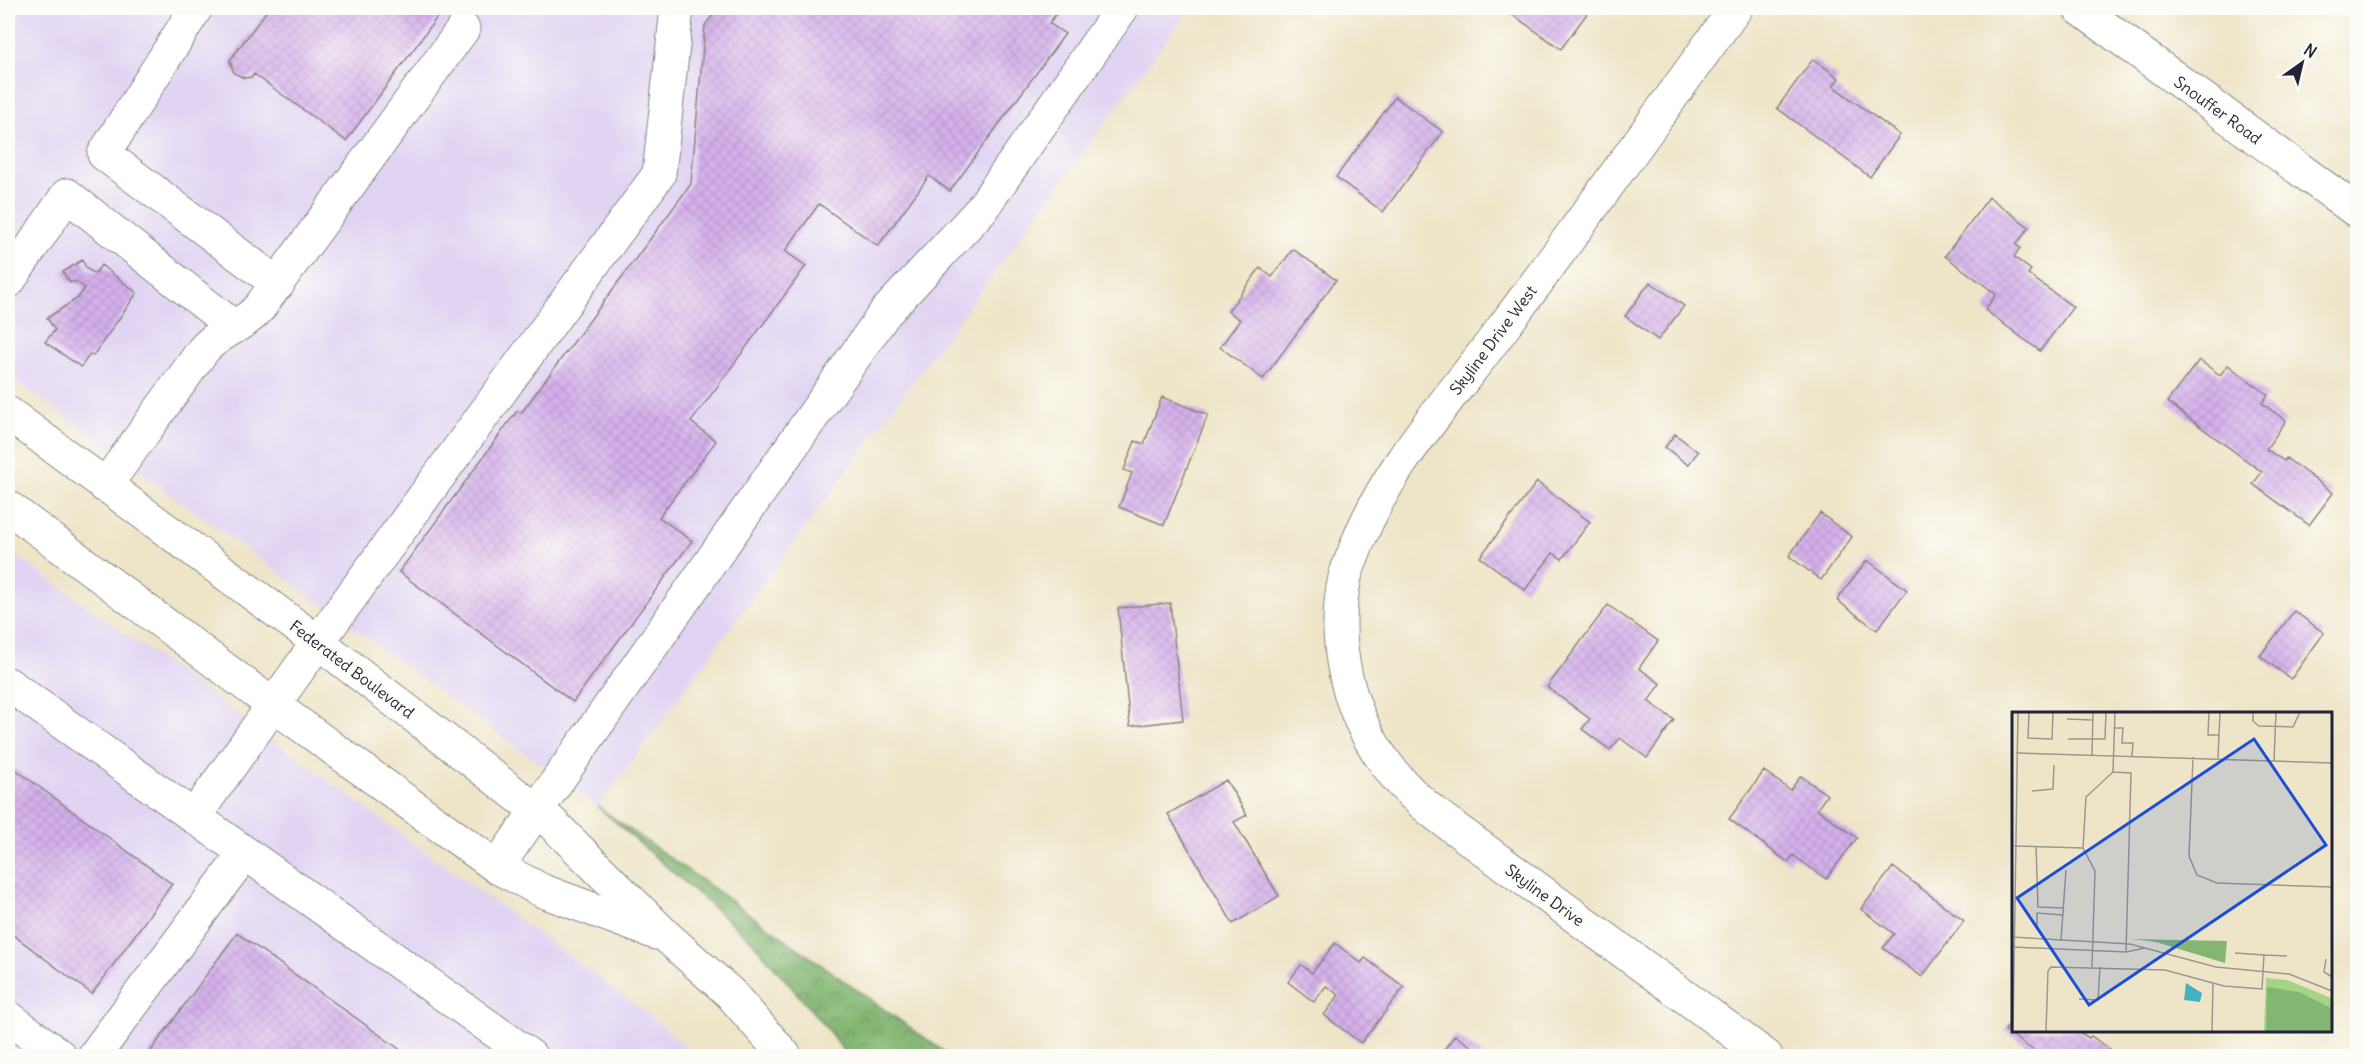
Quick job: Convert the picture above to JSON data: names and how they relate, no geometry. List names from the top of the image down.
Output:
{
  "streets": {
    "main road": [
      "Snouffer Road",
      "Skyline Drive West",
      "Federated Boulevard",
      "Skyline Drive"
    ]
  },
  "crossings": [
    ["Skyline Drive West", "Skyline Drive"]
  ],
  "north": "top right"
}
